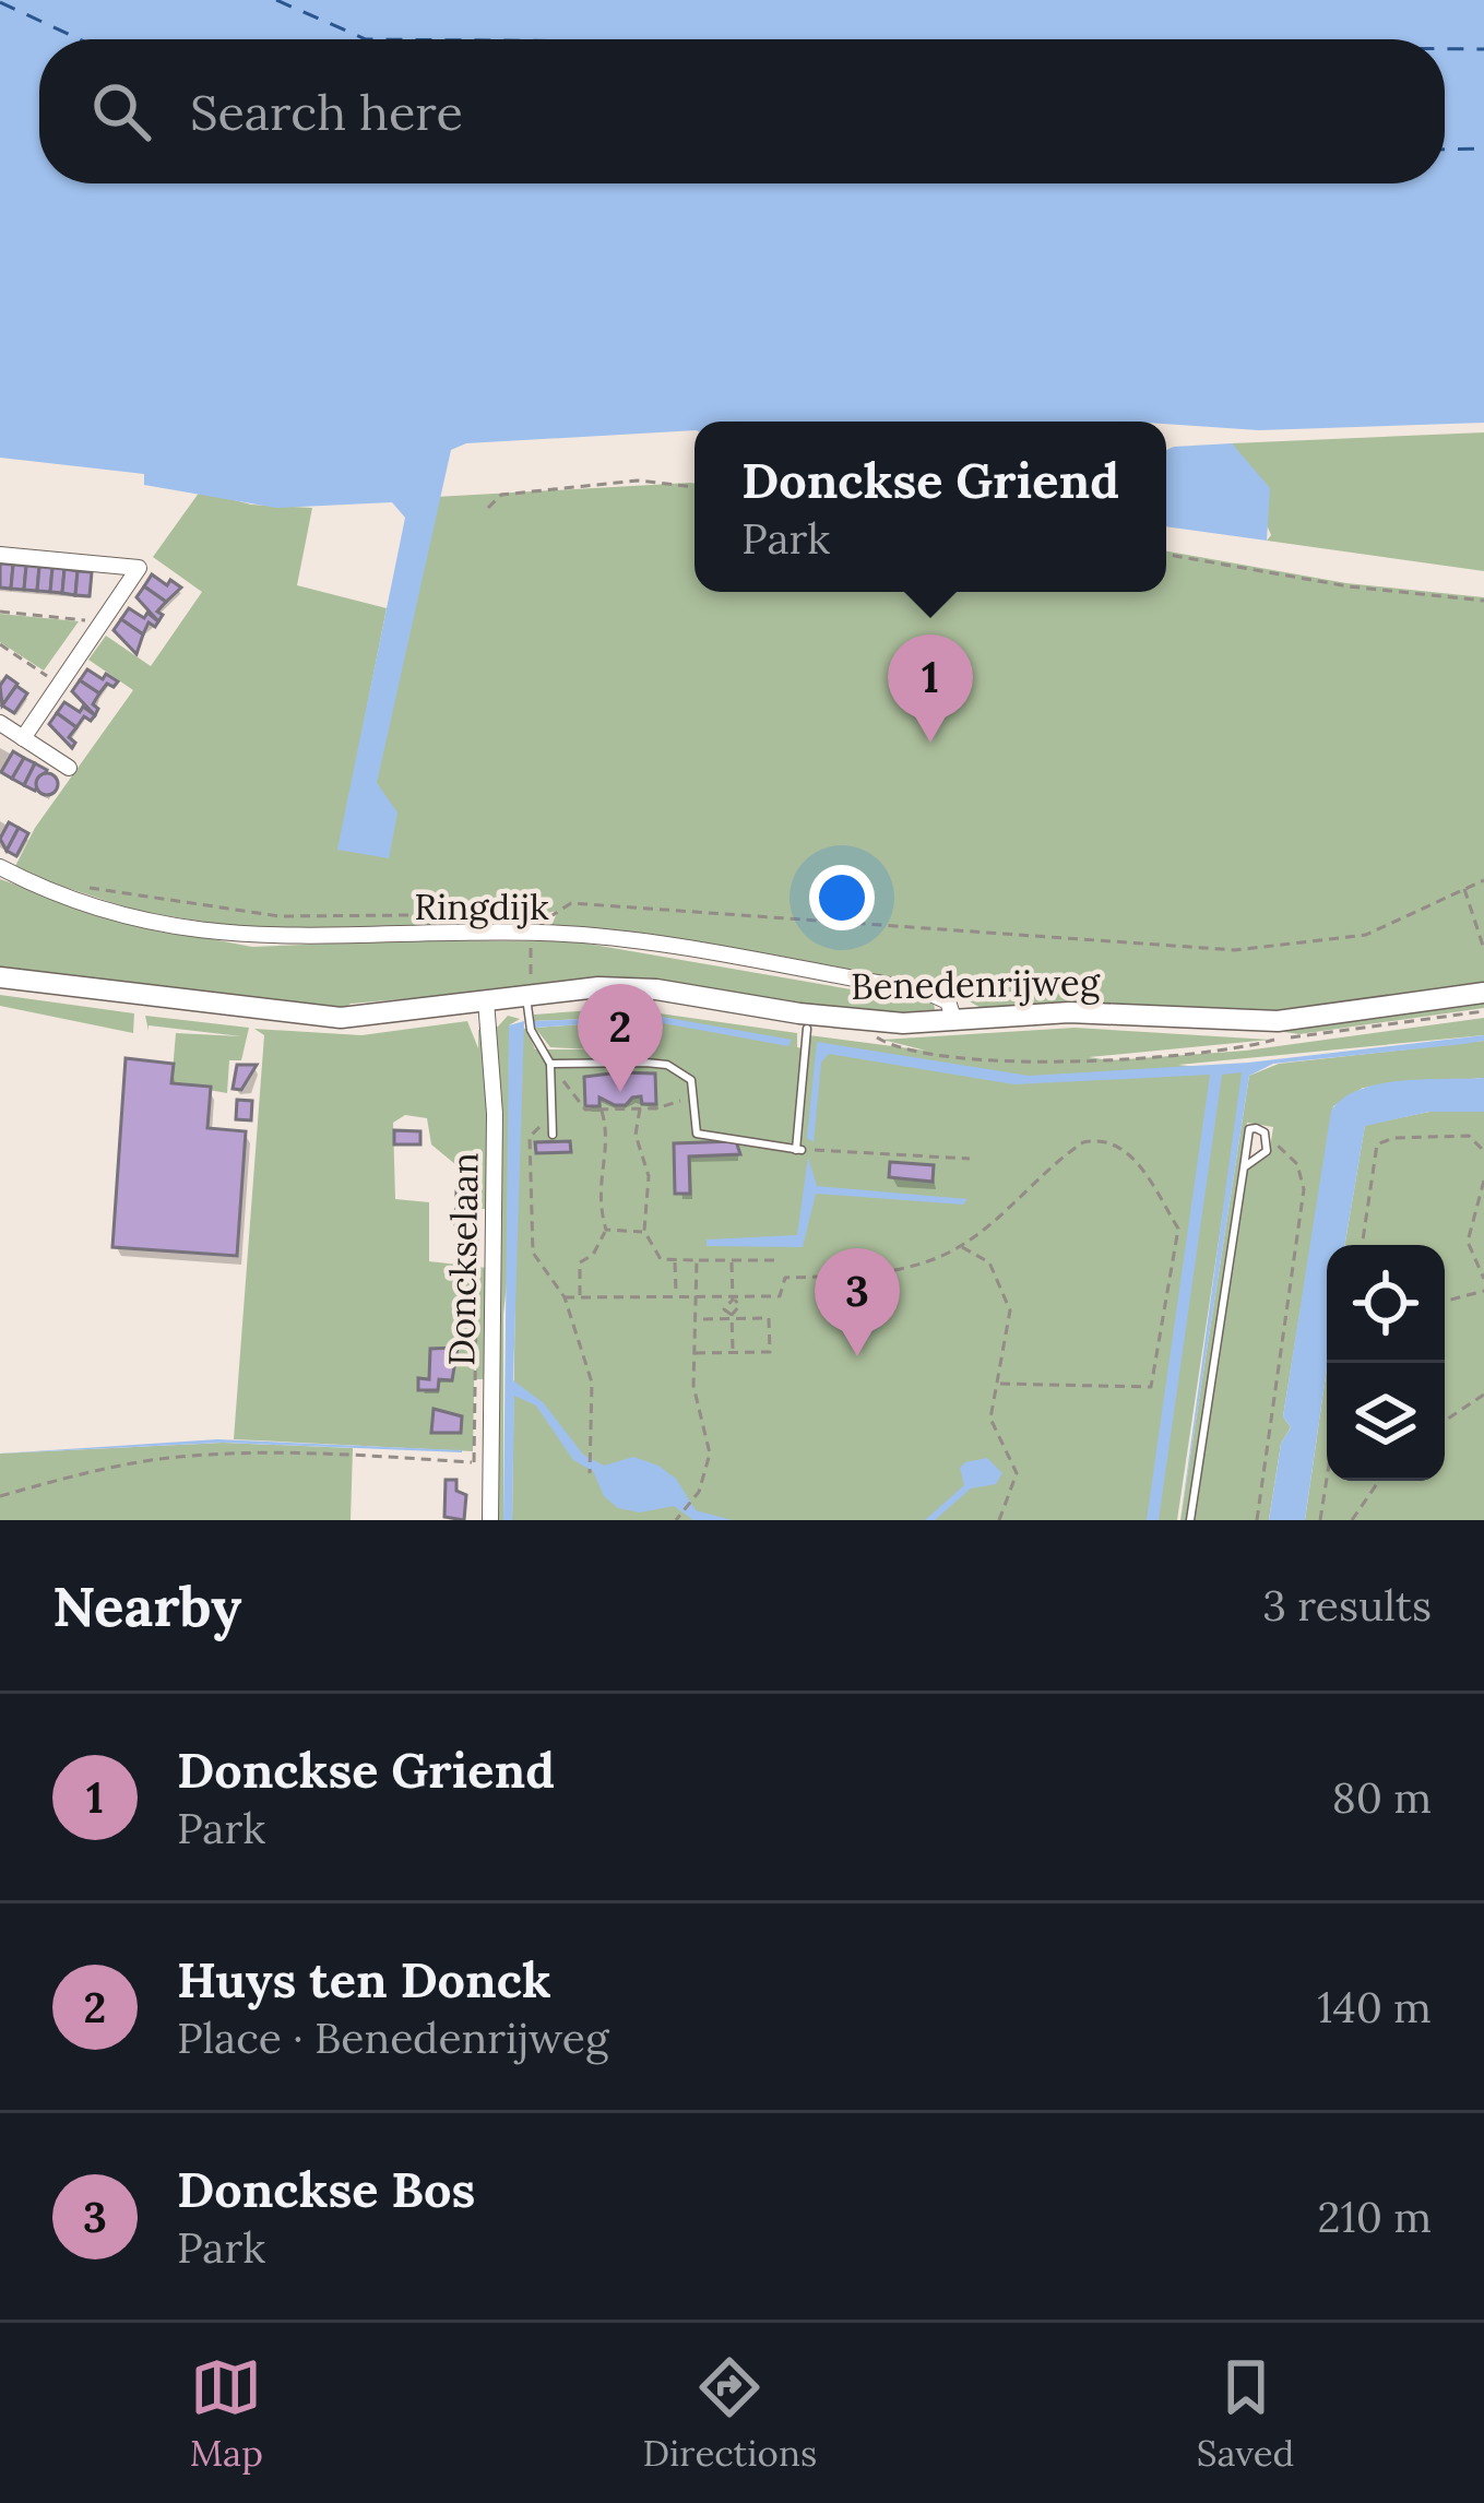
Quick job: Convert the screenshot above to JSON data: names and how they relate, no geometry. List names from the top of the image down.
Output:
{
  "streets": {
    "street": ["Ringdijk", "Benedenrijweg", "Donckselaan"]
  },
  "crossings": [
    ["Ringdijk", "Benedenrijweg"],
    ["Benedenrijweg", "Donckselaan"]
  ],
  "page": {
    "search": "Search here",
    "popup": ["Donckse Griend", "Park"],
    "pins": ["1", "2", "3"],
    "heading": ["Nearby", "3 results"],
    "list": [
      {
        "mark": "1",
        "name": "Donckse Griend",
        "note": "Park",
        "value": "80 m"
      },
      {
        "mark": "2",
        "name": "Huys ten Donck",
        "note": "Place · Benedenrijweg",
        "value": "140 m"
      },
      {
        "mark": "3",
        "name": "Donckse Bos",
        "note": "Park",
        "value": "210 m"
      }
    ],
    "nav": ["Map", "Directions", "Saved"]
  }
}
